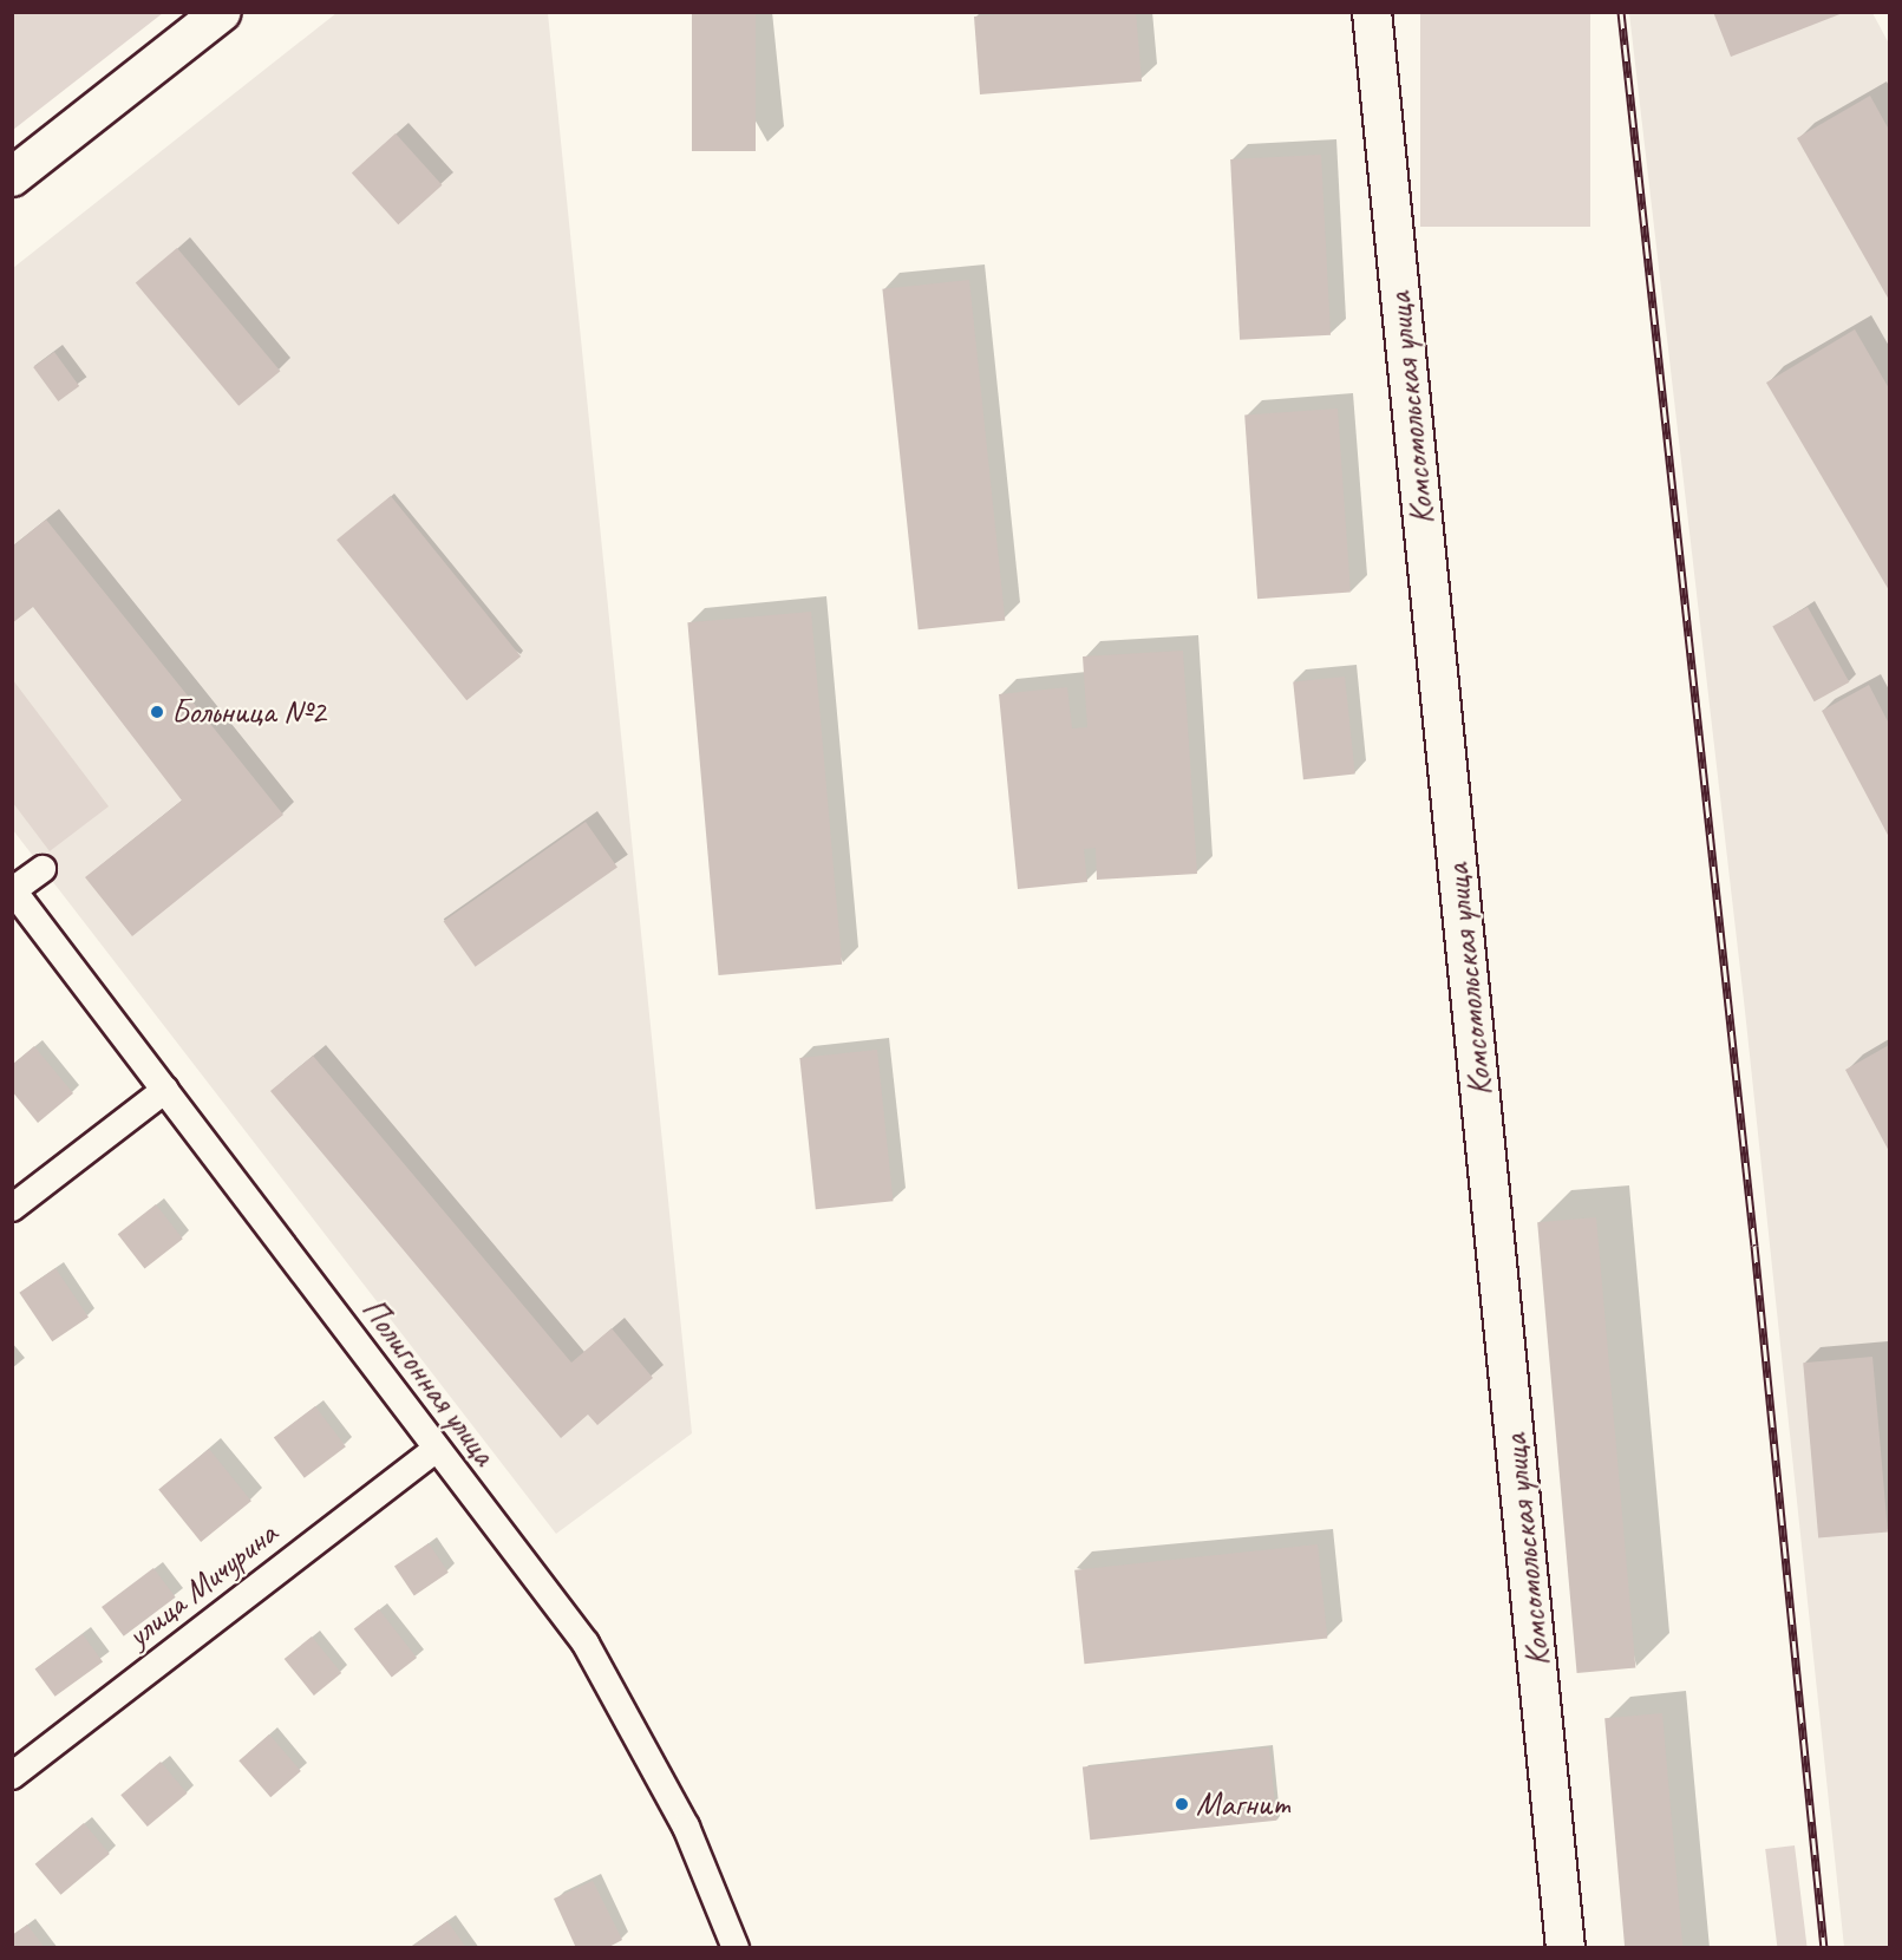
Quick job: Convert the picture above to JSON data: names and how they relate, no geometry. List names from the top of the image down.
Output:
{
  "streets": {
    "street": ["Комсомольская улица", "Полигонная улица", "улица Мичурина"]
  },
  "crossings": [
    ["Полигонная улица", "улица Мичурина"]
  ],
  "places": ["Больница №2", "Магнит"]
}
